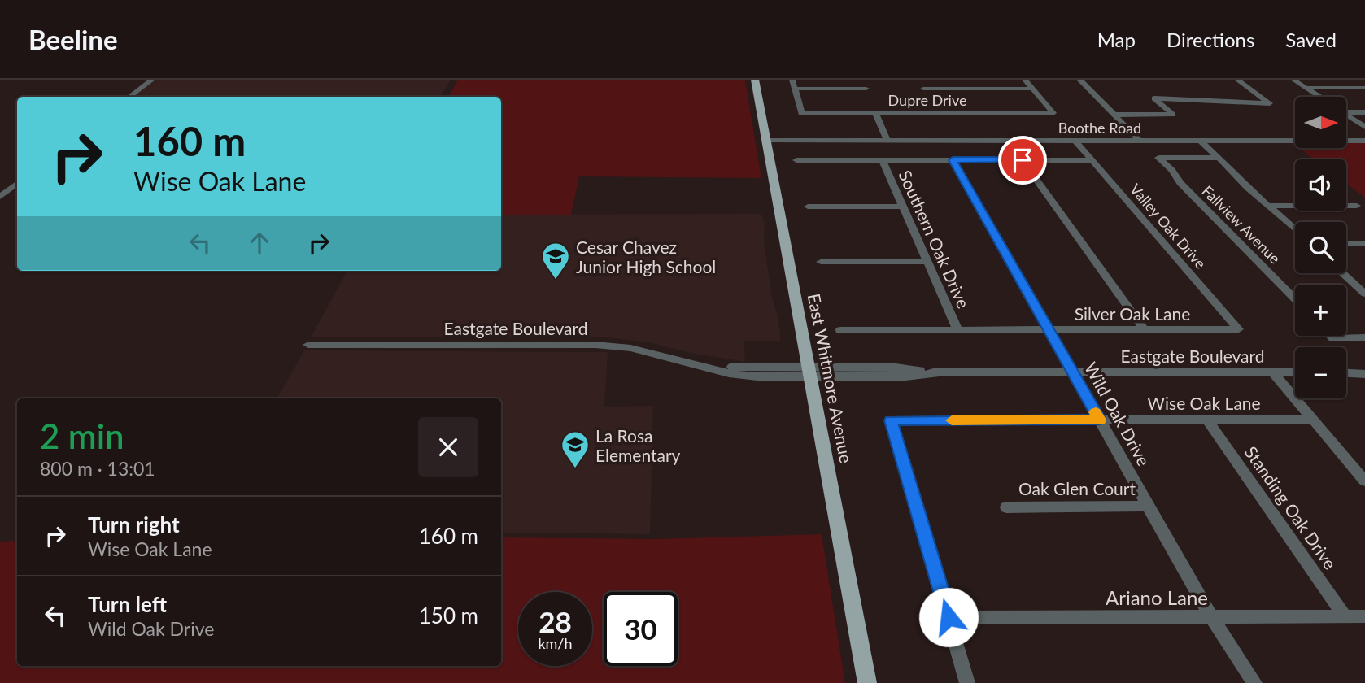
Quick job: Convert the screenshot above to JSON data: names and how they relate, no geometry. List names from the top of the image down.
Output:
{
  "streets": {
    "main road": ["East Whitmore Avenue"],
    "street": [
      "Dupre Drive",
      "Boothe Road",
      "Fallview Avenue",
      "Valley Oak Drive",
      "Southern Oak Drive",
      "Silver Oak Lane",
      "Eastgate Boulevard",
      "Wise Oak Lane",
      "Wild Oak Drive",
      "Oak Glen Court",
      "Standing Oak Drive",
      "Ariano Lane"
    ]
  },
  "crossings": [
    ["Boothe Road", "Valley Oak Drive"],
    ["Boothe Road", "East Whitmore Avenue"],
    ["Valley Oak Drive", "Silver Oak Lane"],
    ["Southern Oak Drive", "Silver Oak Lane"],
    ["Silver Oak Lane", "Wild Oak Drive"],
    ["Eastgate Boulevard", "East Whitmore Avenue"],
    ["Eastgate Boulevard", "Wild Oak Drive"],
    ["Wise Oak Lane", "Wild Oak Drive"],
    ["Wise Oak Lane", "Standing Oak Drive"],
    ["Wise Oak Lane", "Ariano Lane"],
    ["Wild Oak Drive", "Oak Glen Court"],
    ["Wild Oak Drive", "Ariano Lane"],
    ["Standing Oak Drive", "Ariano Lane"]
  ],
  "places": {
    "school or university": ["Cesar Chavez Junior High School", "La Rosa Elementary"]
  },
  "north": "right",
  "page": {
    "header": "Beeline",
    "nav": ["Map", "Directions", "Saved"],
    "map_buttons": ["+", "−"],
    "turn": ["160 m", "Wise Oak Lane"],
    "heading": ["2 min", "800 m · 13:01"],
    "list": [
      {
        "name": "Turn right",
        "note": "Wise Oak Lane",
        "value": "160 m"
      },
      {
        "name": "Turn left",
        "note": "Wild Oak Drive",
        "value": "150 m"
      }
    ],
    "speed": "28 km/h",
    "limit": "30"
  }
}
